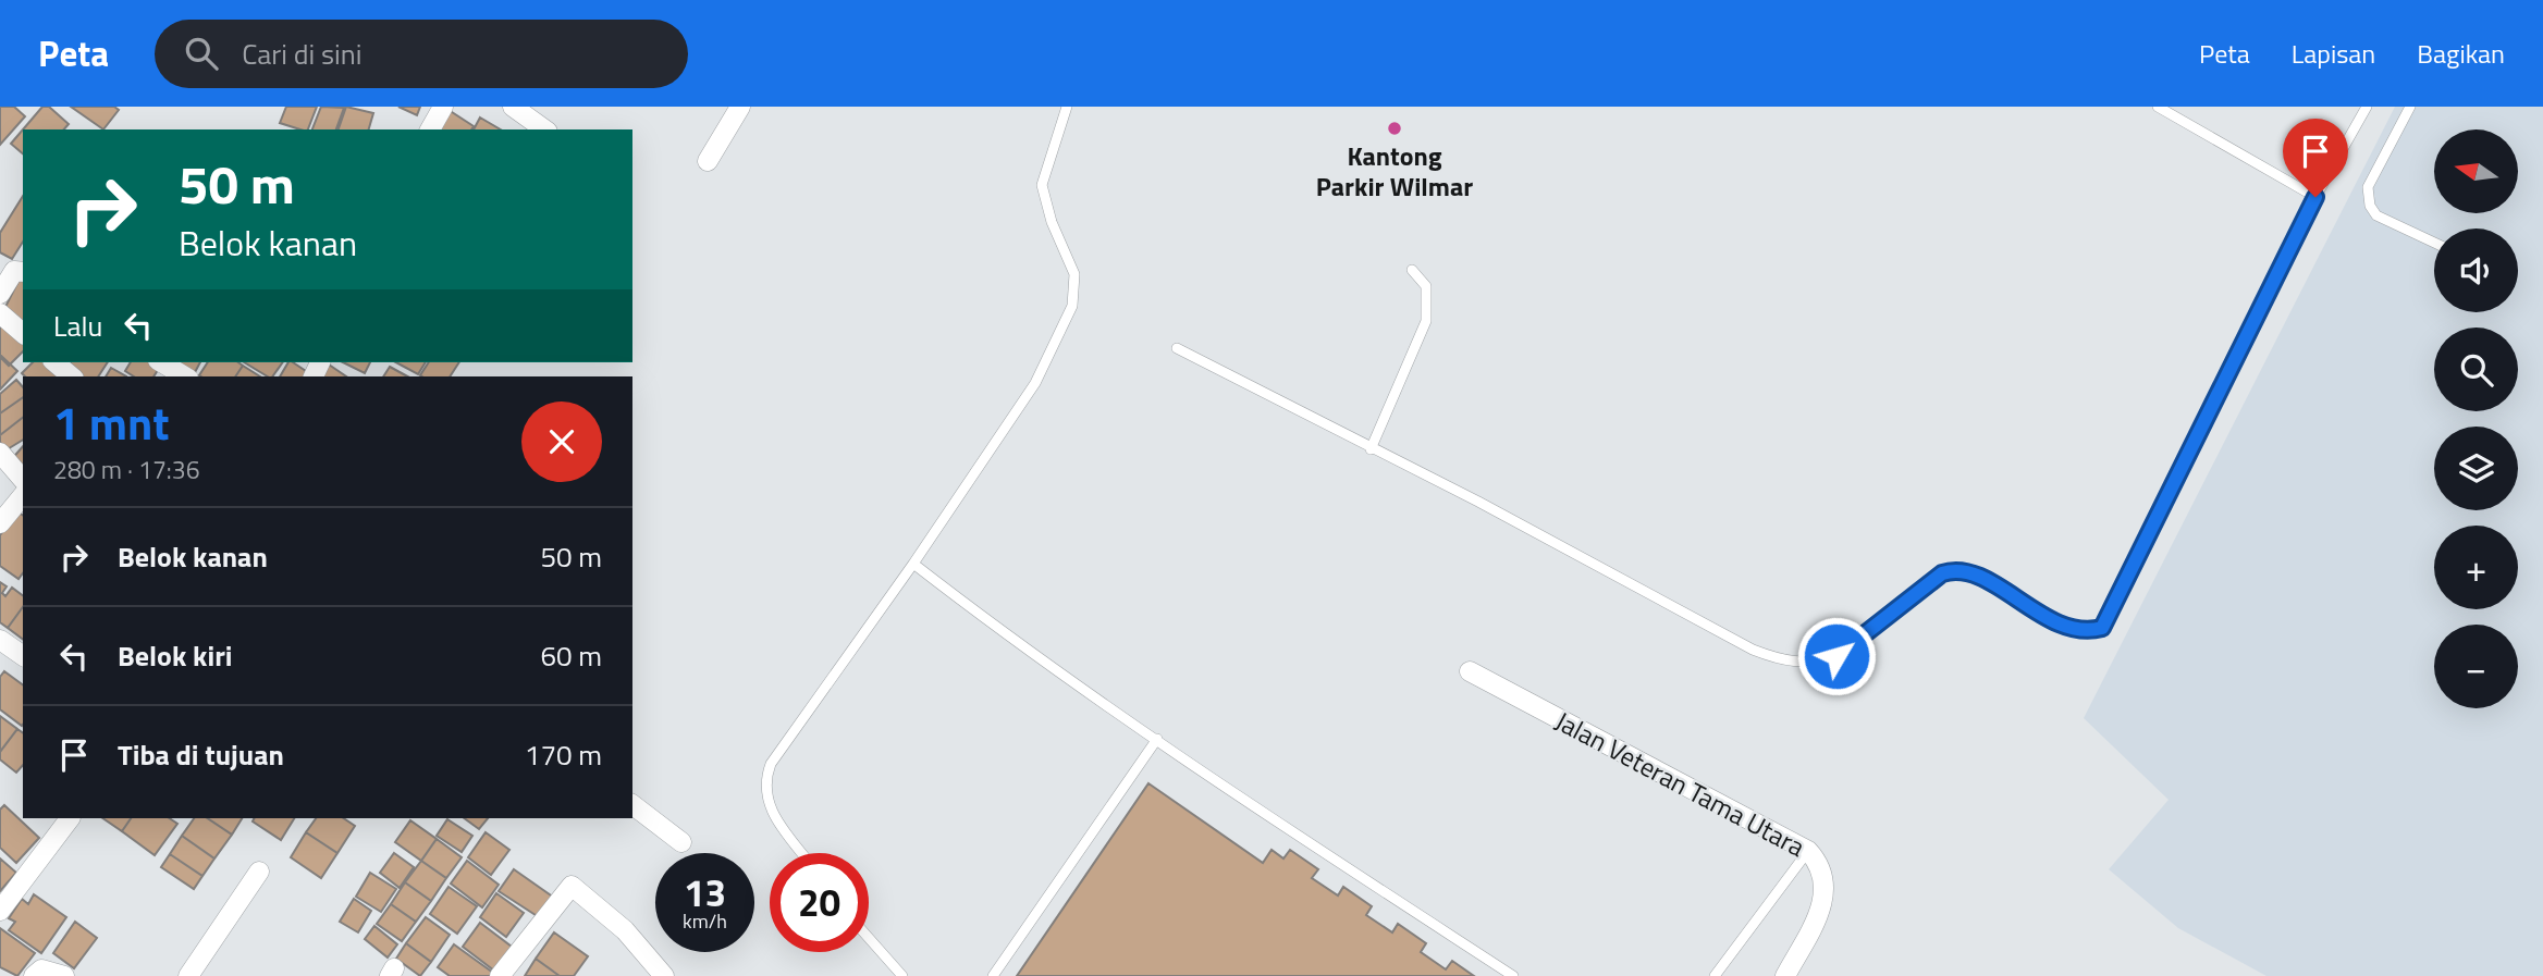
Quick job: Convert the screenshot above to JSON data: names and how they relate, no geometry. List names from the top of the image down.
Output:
{
  "streets": {
    "street": ["Jalan Veteran Tama Utara"]
  },
  "places": ["Kantong Parkir Wilmar"],
  "north": "left",
  "page": {
    "header": "Peta",
    "search": "Cari di sini",
    "nav": ["Peta", "Lapisan", "Bagikan"],
    "map_buttons": ["+", "−"],
    "turn": ["50 m", "Belok kanan"],
    "then": "Lalu",
    "heading": ["1 mnt", "280 m · 17:36"],
    "list": [
      {
        "name": "Belok kanan",
        "value": "50 m"
      },
      {
        "name": "Belok kiri",
        "value": "60 m"
      },
      {
        "name": "Tiba di tujuan",
        "value": "170 m"
      }
    ],
    "speed": "13 km/h",
    "limit": "20"
  }
}
